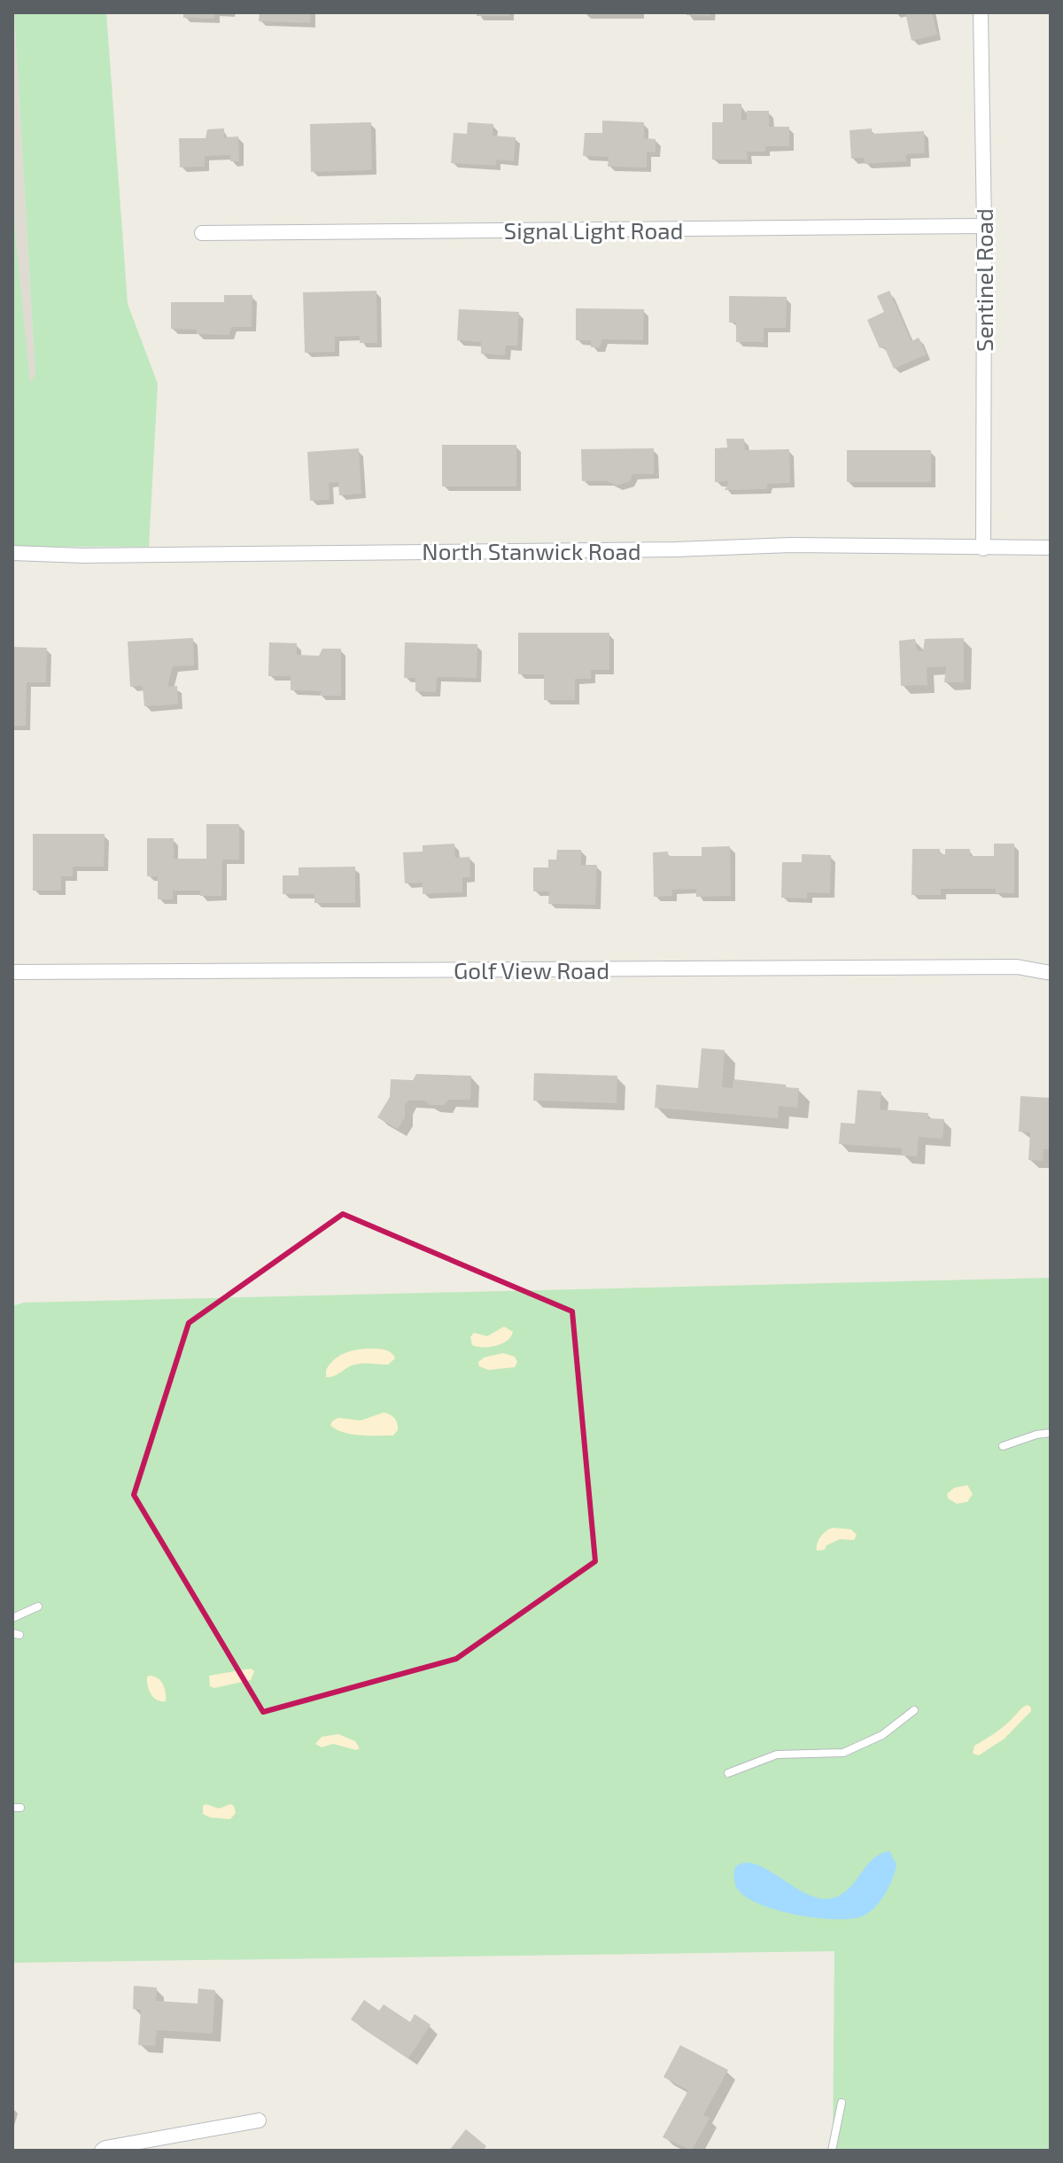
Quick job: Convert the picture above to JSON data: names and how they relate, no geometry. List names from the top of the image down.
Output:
{
  "streets": {
    "street": [
      "Signal Light Road",
      "Sentinel Road",
      "North Stanwick Road",
      "Golf View Road"
    ]
  },
  "crossings": [
    ["Signal Light Road", "Sentinel Road"],
    ["Sentinel Road", "North Stanwick Road"]
  ]
}
